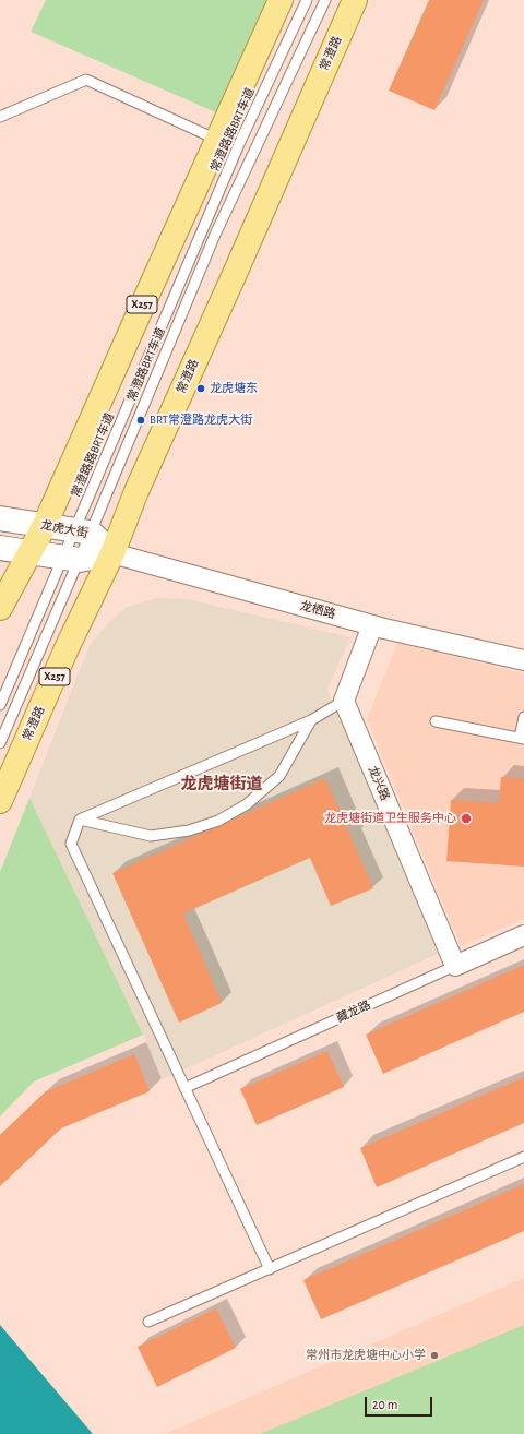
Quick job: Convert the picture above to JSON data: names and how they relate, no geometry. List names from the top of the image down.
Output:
{
  "streets": {
    "main road": ["常澄路", "X257"],
    "street": [
      "龙虎大街",
      "龙栖路",
      "龙兴路",
      "藏龙路"
    ],
    "lane": ["常澄路路BRT车道", "常澄路BRT车道"]
  },
  "crossings": [
    ["常澄路", "龙虎大街"],
    ["常澄路", "龙栖路"],
    ["常澄路路BRT车道", "常澄路BRT车道"],
    ["常澄路路BRT车道", "龙虎大街"],
    ["X257", "龙虎大街"],
    ["常澄路BRT车道", "龙虎大街"],
    ["龙虎大街", "龙栖路"],
    ["龙兴路", "藏龙路"]
  ],
  "districts": ["龙虎塘街道"],
  "places": [
    "龙虎塘东",
    "BRT常澄路龙虎大街",
    "龙虎塘街道卫生服务中心",
    "常州市龙虎塘中心小学"
  ],
  "scale_bar": "20 m"
}
